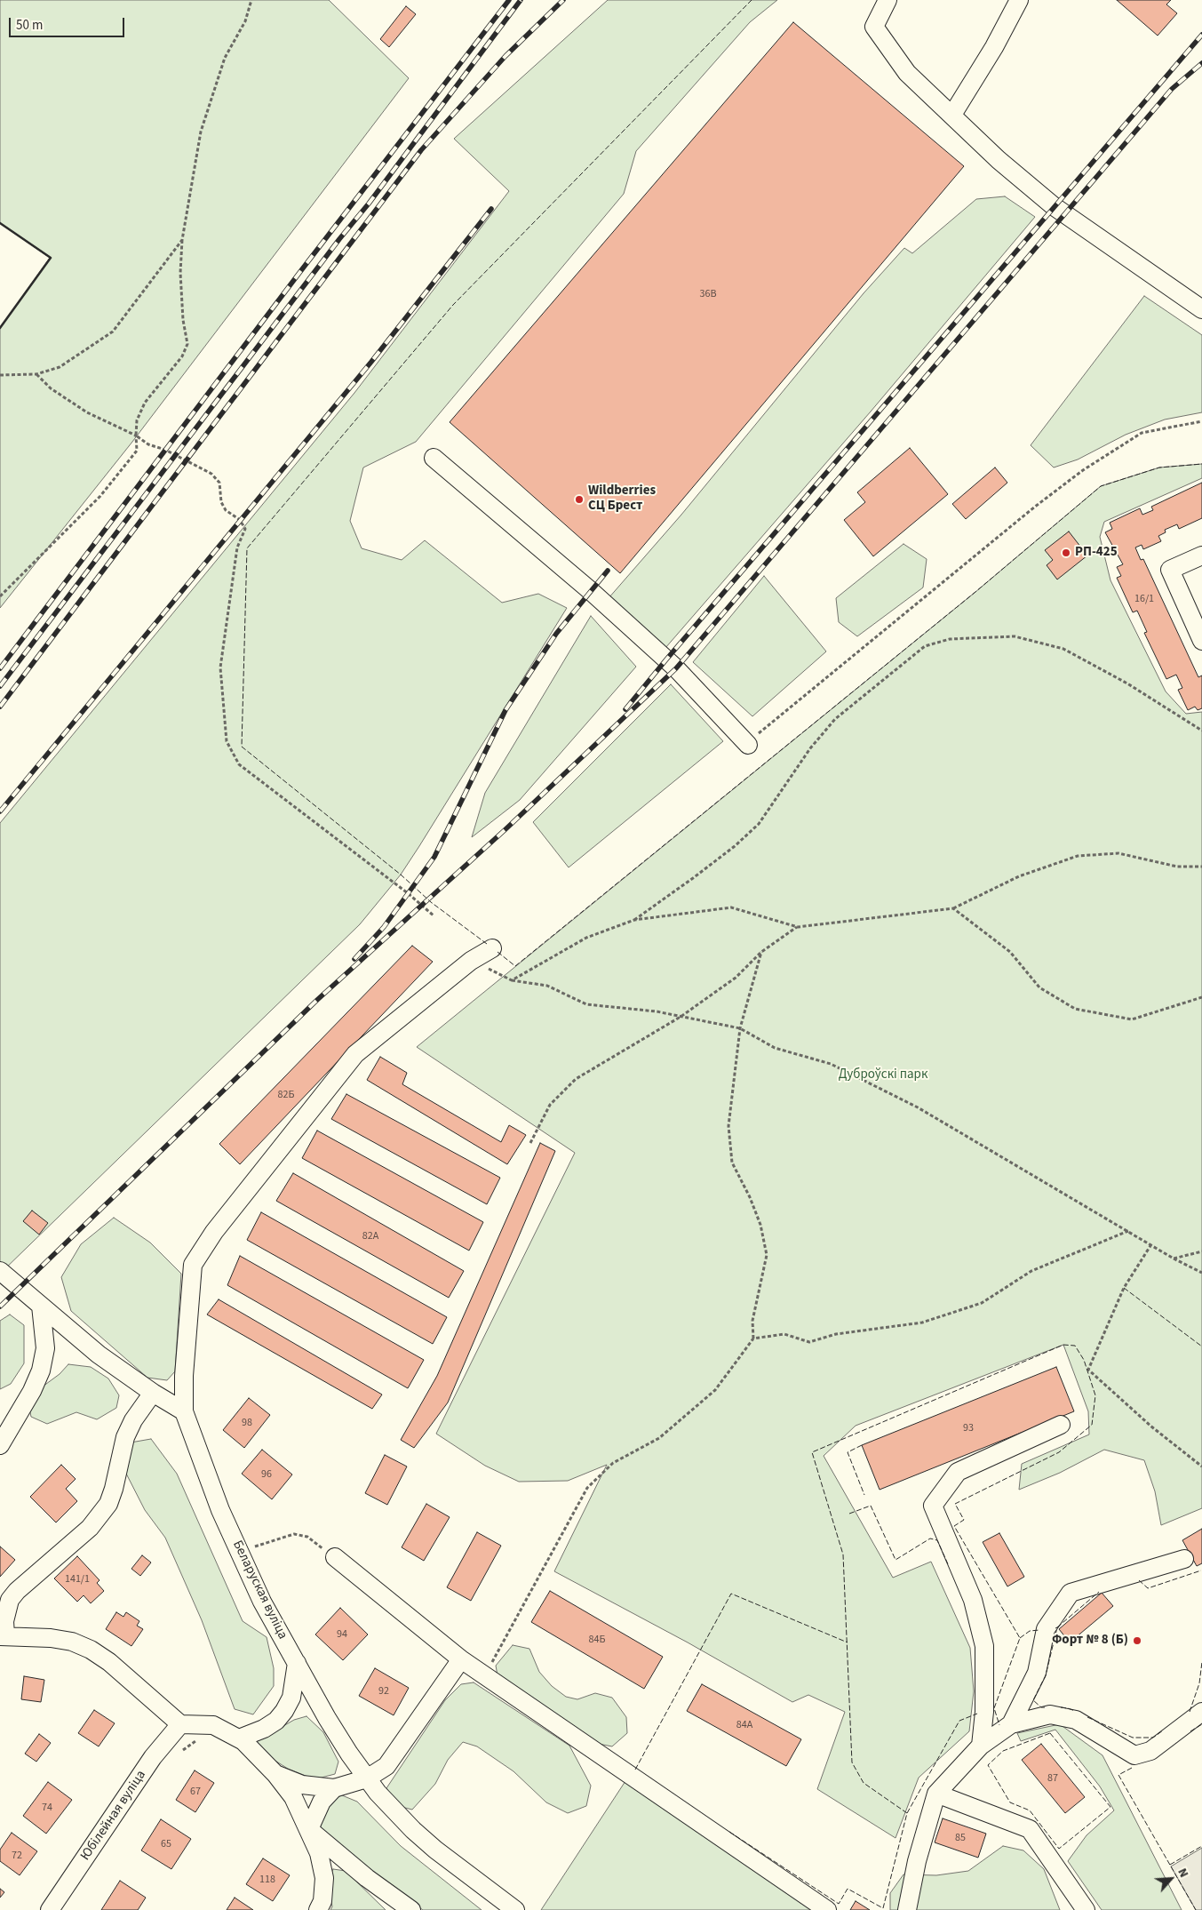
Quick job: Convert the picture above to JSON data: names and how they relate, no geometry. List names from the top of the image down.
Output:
{
  "streets": {
    "street": ["Беларуская вуліца", "Юбілейная вуліца"]
  },
  "parks": ["Дуброўскі парк"],
  "places": ["Wildberries СЦ Брест", "РП-425", "Форт № 8 (Б)"],
  "house_numbers": [
    "36В",
    "16/1",
    "82Б",
    "82А",
    "98",
    "93",
    "96",
    "141/1",
    "94",
    "84Б",
    "92",
    "84А",
    "87",
    "67",
    "74",
    "85",
    "65",
    "72",
    "118"
  ],
  "scale_bar": "50 m",
  "north": "top right"
}
